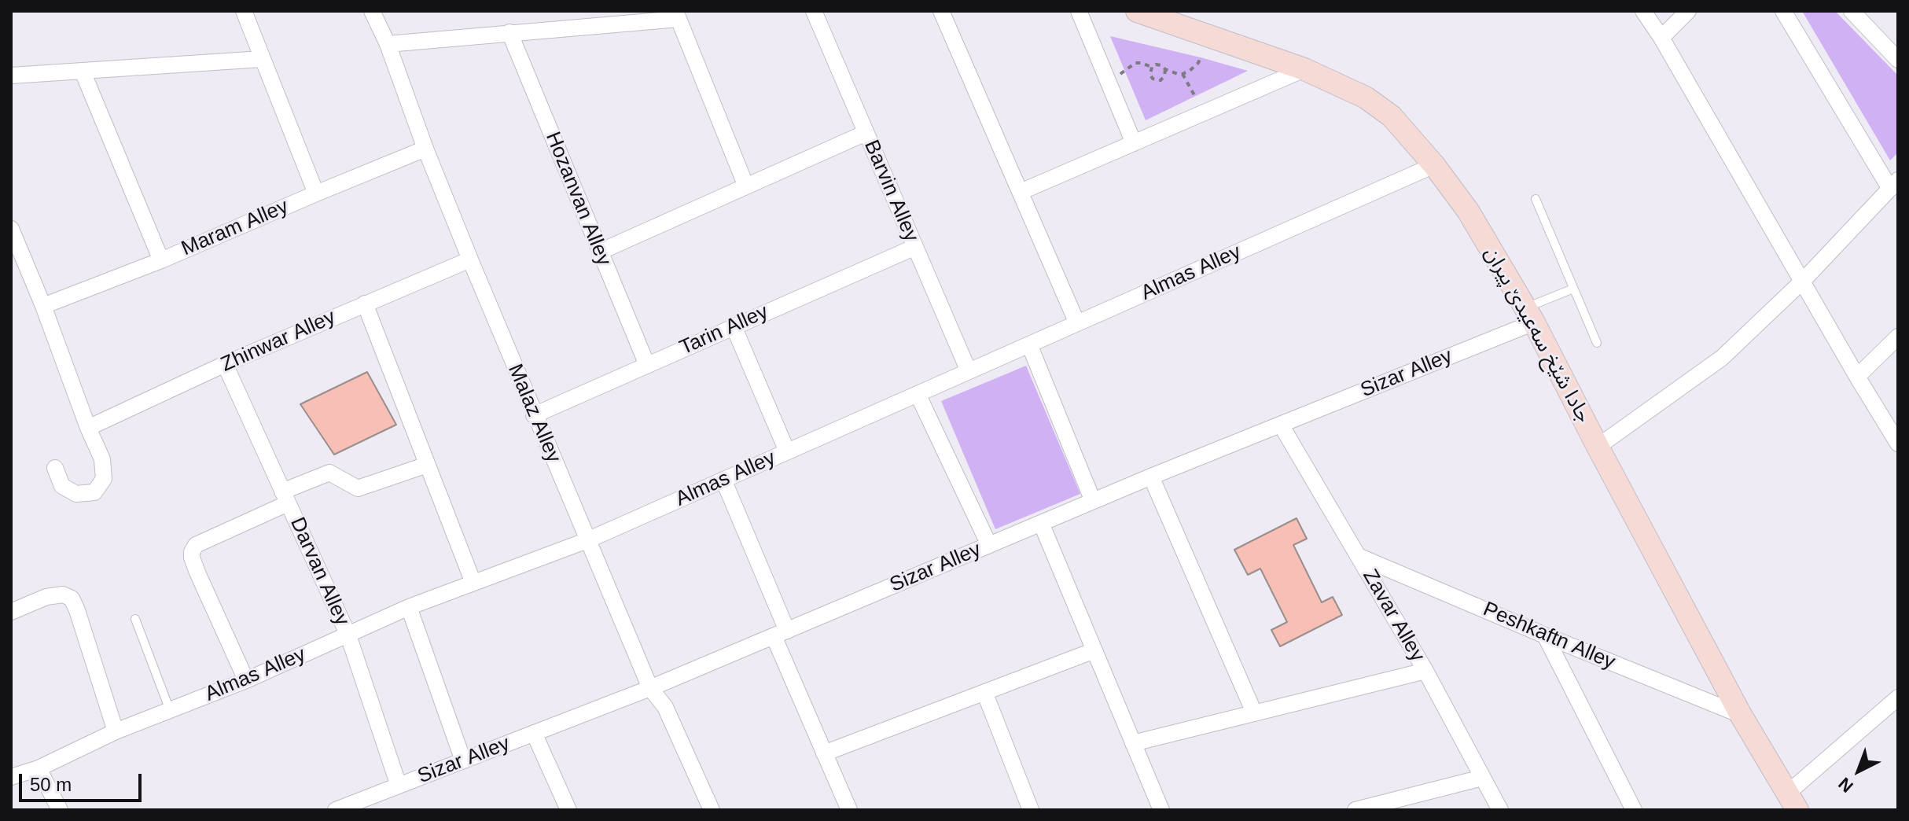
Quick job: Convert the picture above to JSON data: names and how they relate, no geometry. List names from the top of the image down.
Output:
{
  "streets": {
    "street": [
      "Barvin Alley",
      "Hozanvan Alley",
      "Maram Alley",
      "Almas Alley",
      "Tarin Alley",
      "جادا شێخ سەعیدێ پیران",
      "Zhinwar Alley",
      "Sizar Alley",
      "Malaz Alley",
      "Darvan Alley",
      "Zavar Alley",
      "Peshkaftn Alley"
    ]
  },
  "crossings": [
    ["Barvin Alley", "Almas Alley"],
    ["Barvin Alley", "Tarin Alley"],
    ["Hozanvan Alley", "Tarin Alley"],
    ["Maram Alley", "Malaz Alley"],
    ["Almas Alley", "جادا شێخ سەعیدێ پیران"],
    ["Almas Alley", "Malaz Alley"],
    ["Almas Alley", "Darvan Alley"],
    ["Tarin Alley", "Malaz Alley"],
    ["جادا شێخ سەعیدێ پیران", "Sizar Alley"],
    ["جادا شێخ سەعیدێ پیران", "Peshkaftn Alley"],
    ["Zhinwar Alley", "Malaz Alley"],
    ["Zhinwar Alley", "Darvan Alley"],
    ["Sizar Alley", "Malaz Alley"],
    ["Sizar Alley", "Darvan Alley"],
    ["Sizar Alley", "Zavar Alley"],
    ["Zavar Alley", "Peshkaftn Alley"]
  ],
  "scale_bar": "50 m",
  "north": "bottom left"
}
